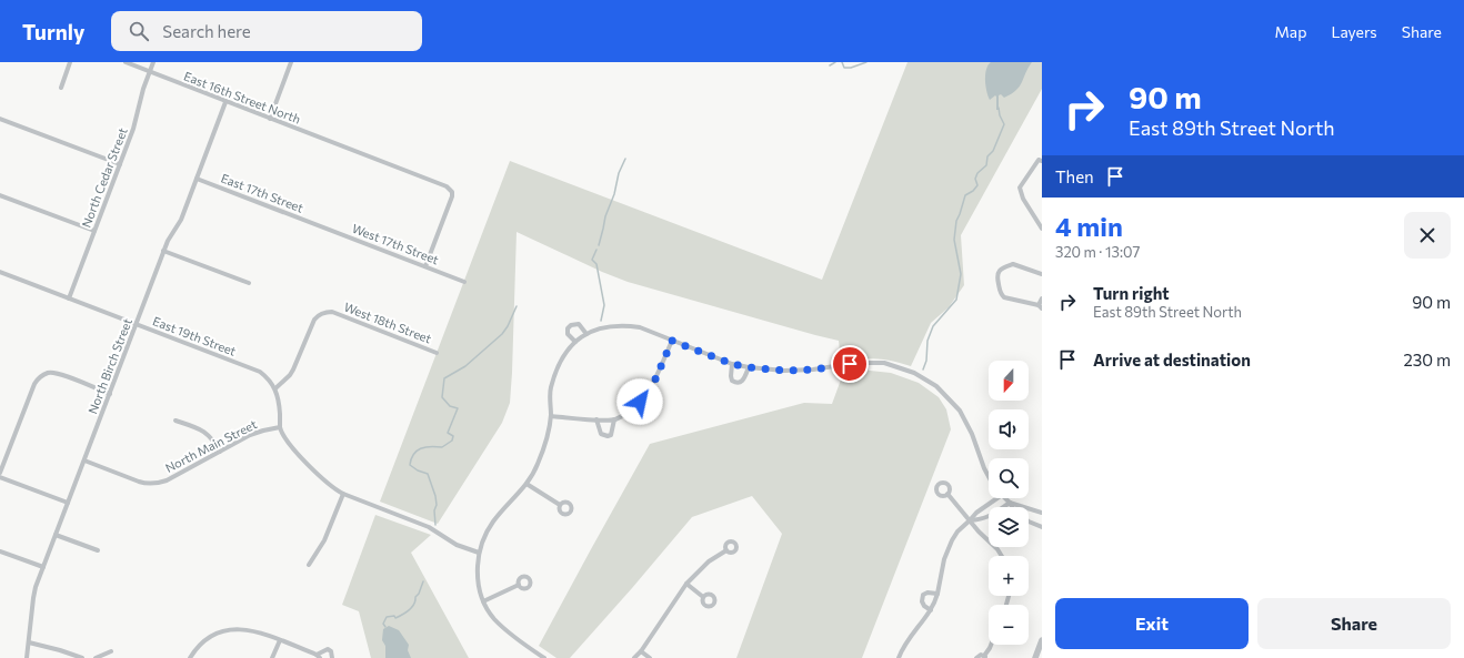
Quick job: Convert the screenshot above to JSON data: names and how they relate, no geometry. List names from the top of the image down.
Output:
{
  "streets": {
    "street": [
      "East 16th Street North",
      "North Cedar Street",
      "East 17th Street",
      "West 17th Street",
      "West 18th Street",
      "East 19th Street",
      "North Birch Street",
      "North Main Street"
    ]
  },
  "crossings": [
    ["East 16th Street North", "North Cedar Street"],
    ["East 16th Street North", "West 17th Street"],
    ["East 16th Street North", "North Birch Street"],
    ["North Cedar Street", "East 19th Street"],
    ["East 17th Street", "West 17th Street"],
    ["East 17th Street", "North Birch Street"],
    ["West 18th Street", "East 19th Street"],
    ["East 19th Street", "North Birch Street"],
    ["North Birch Street", "North Main Street"]
  ],
  "north": "bottom",
  "page": {
    "header": "Turnly",
    "search": "Search here",
    "nav": ["Map", "Layers", "Share"],
    "turn": ["90 m", "East 89th Street North"],
    "then": "Then",
    "heading": ["4 min", "320 m · 13:07"],
    "list": [
      {
        "name": "Turn right",
        "note": "East 89th Street North",
        "value": "90 m"
      },
      {
        "name": "Arrive at destination",
        "value": "230 m"
      }
    ],
    "map_buttons": ["+", "−"],
    "buttons": ["Exit", "Share"]
  }
}
